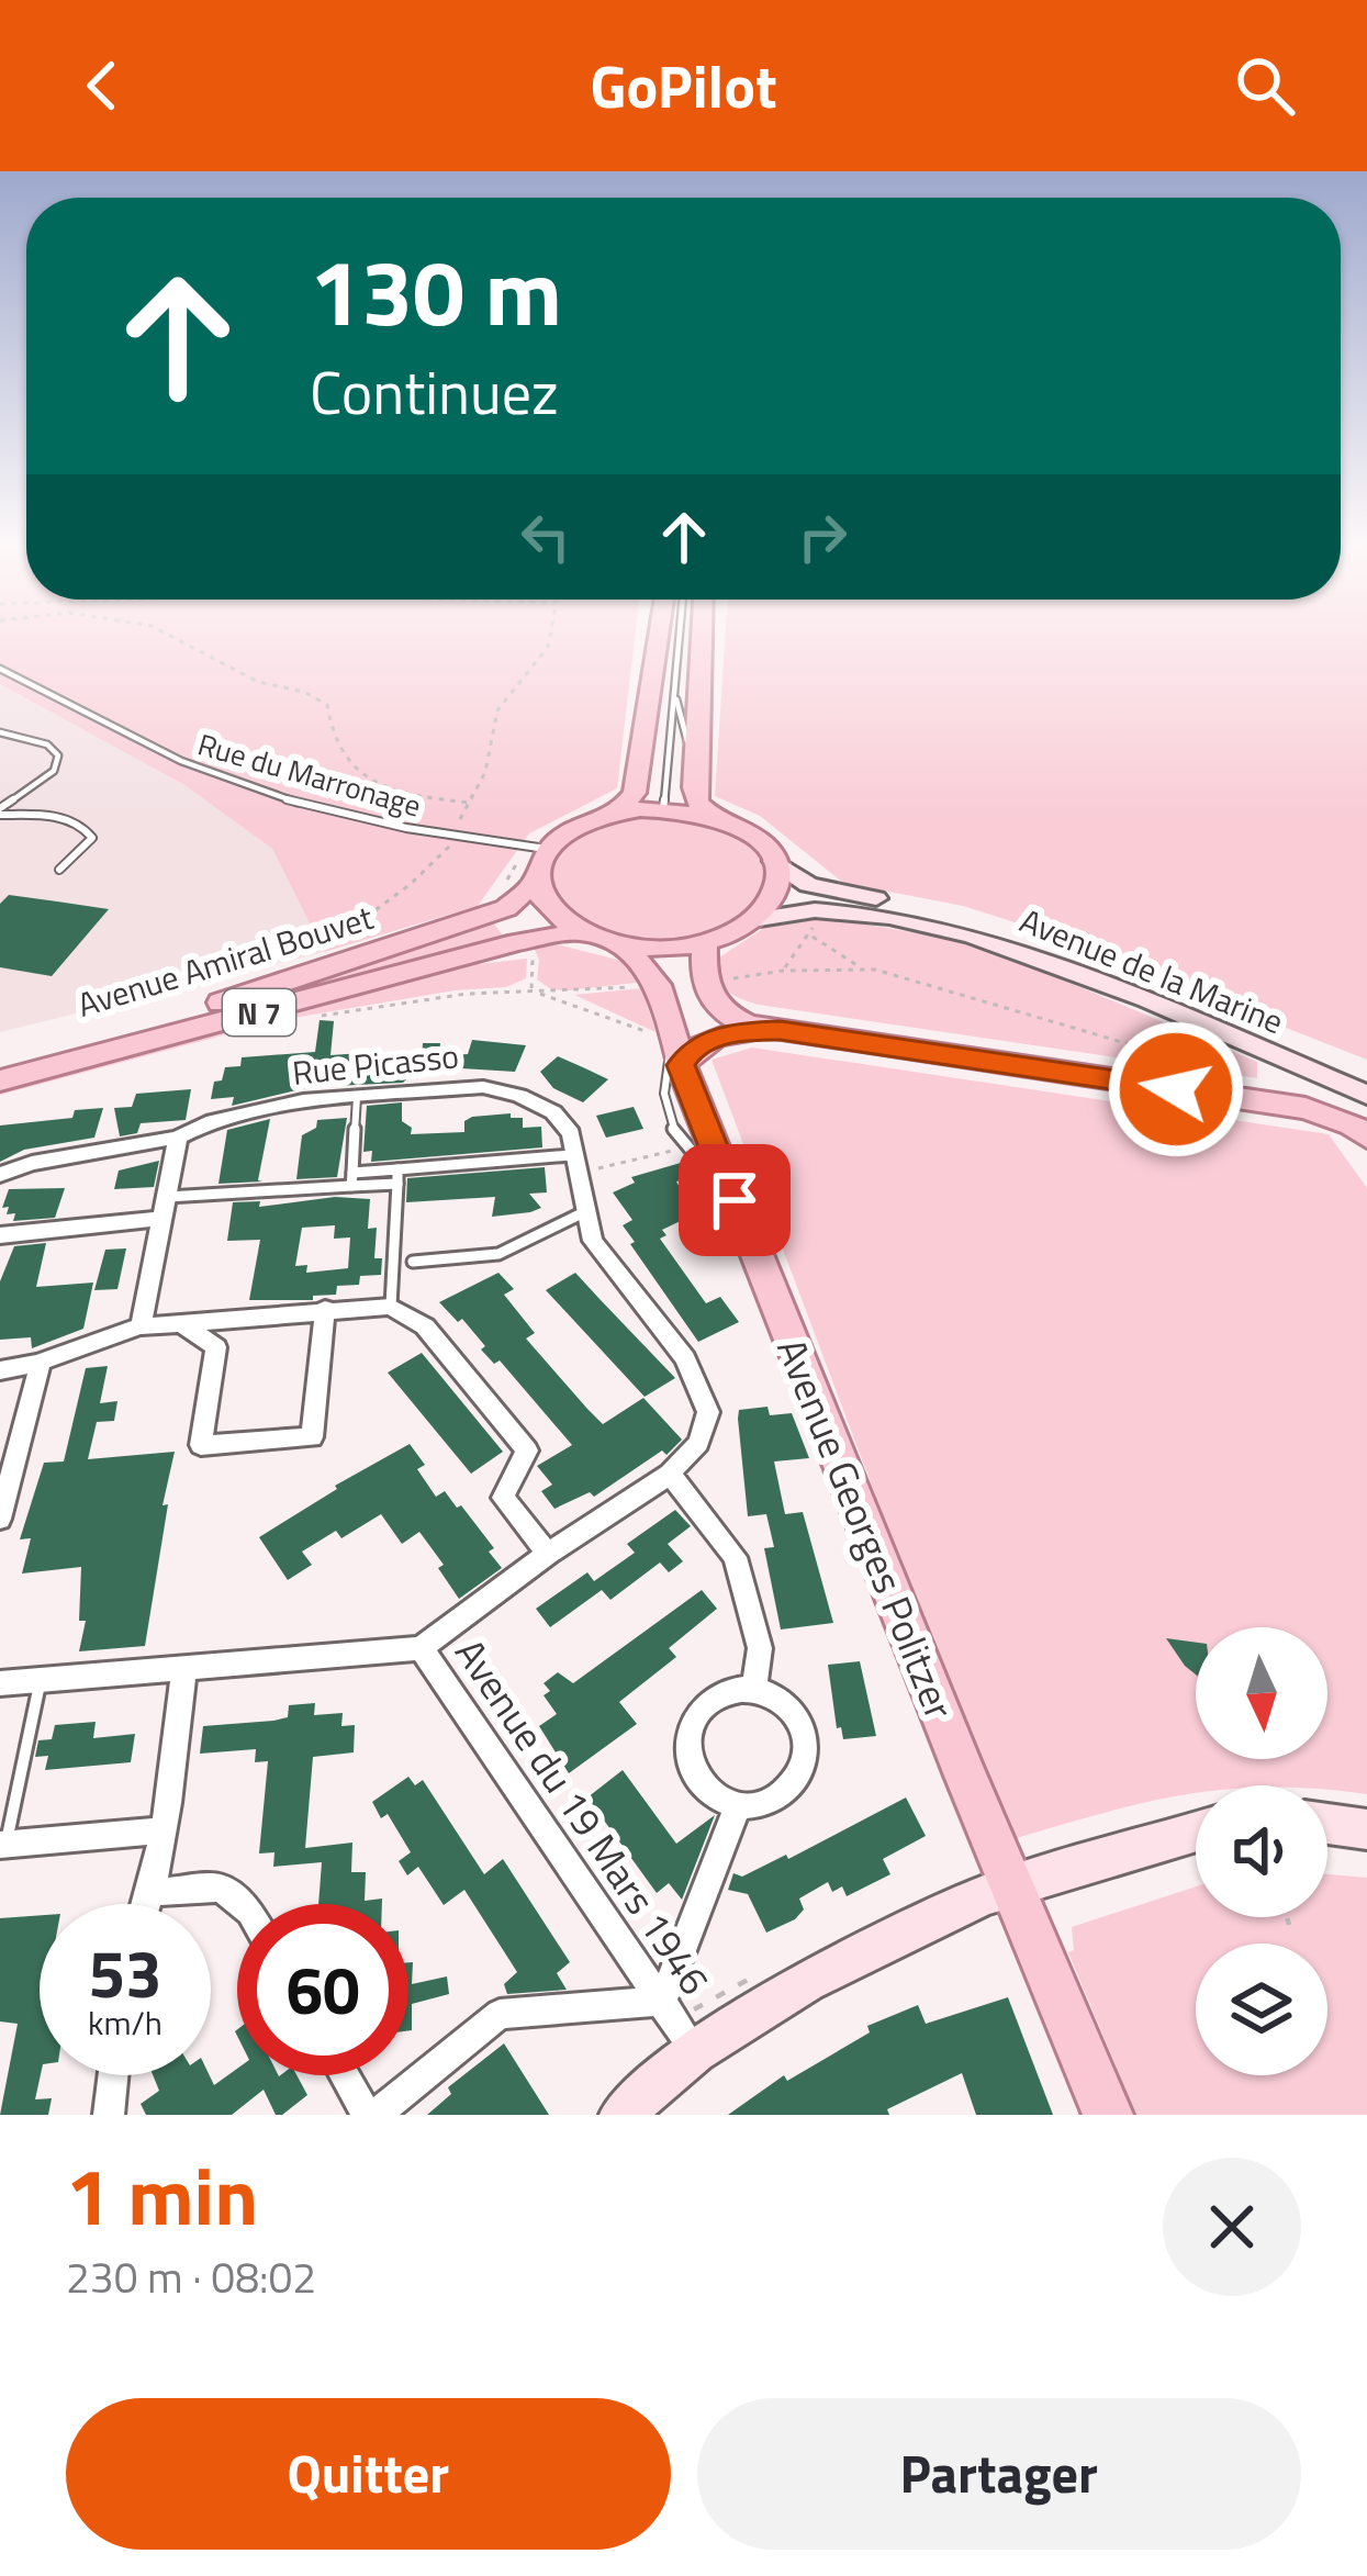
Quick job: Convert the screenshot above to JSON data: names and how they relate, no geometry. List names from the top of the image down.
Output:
{
  "streets": {
    "main road": [
      "Avenue Amiral Bouvet",
      "Avenue de la Marine",
      "N 7",
      "Avenue Georges Politzer"
    ],
    "street": ["Rue Picasso", "Avenue du 19 Mars 1946"],
    "lane": ["Rue du Marronage"]
  },
  "crossings": [
    ["Rue du Marronage", "Avenue Amiral Bouvet"],
    ["Rue du Marronage", "Avenue de la Marine"],
    ["Rue du Marronage", "Avenue Georges Politzer"],
    ["Avenue Amiral Bouvet", "Avenue de la Marine"],
    ["Avenue Amiral Bouvet", "Avenue Georges Politzer"],
    ["Avenue de la Marine", "Avenue Georges Politzer"],
    ["Rue Picasso", "Avenue du 19 Mars 1946"]
  ],
  "north": "bottom",
  "page": {
    "header": "GoPilot",
    "turn": ["130 m", "Continuez"],
    "speed": "53 km/h",
    "limit": "60",
    "heading": ["1 min", "230 m · 08:02"],
    "buttons": ["Quitter", "Partager"]
  }
}
